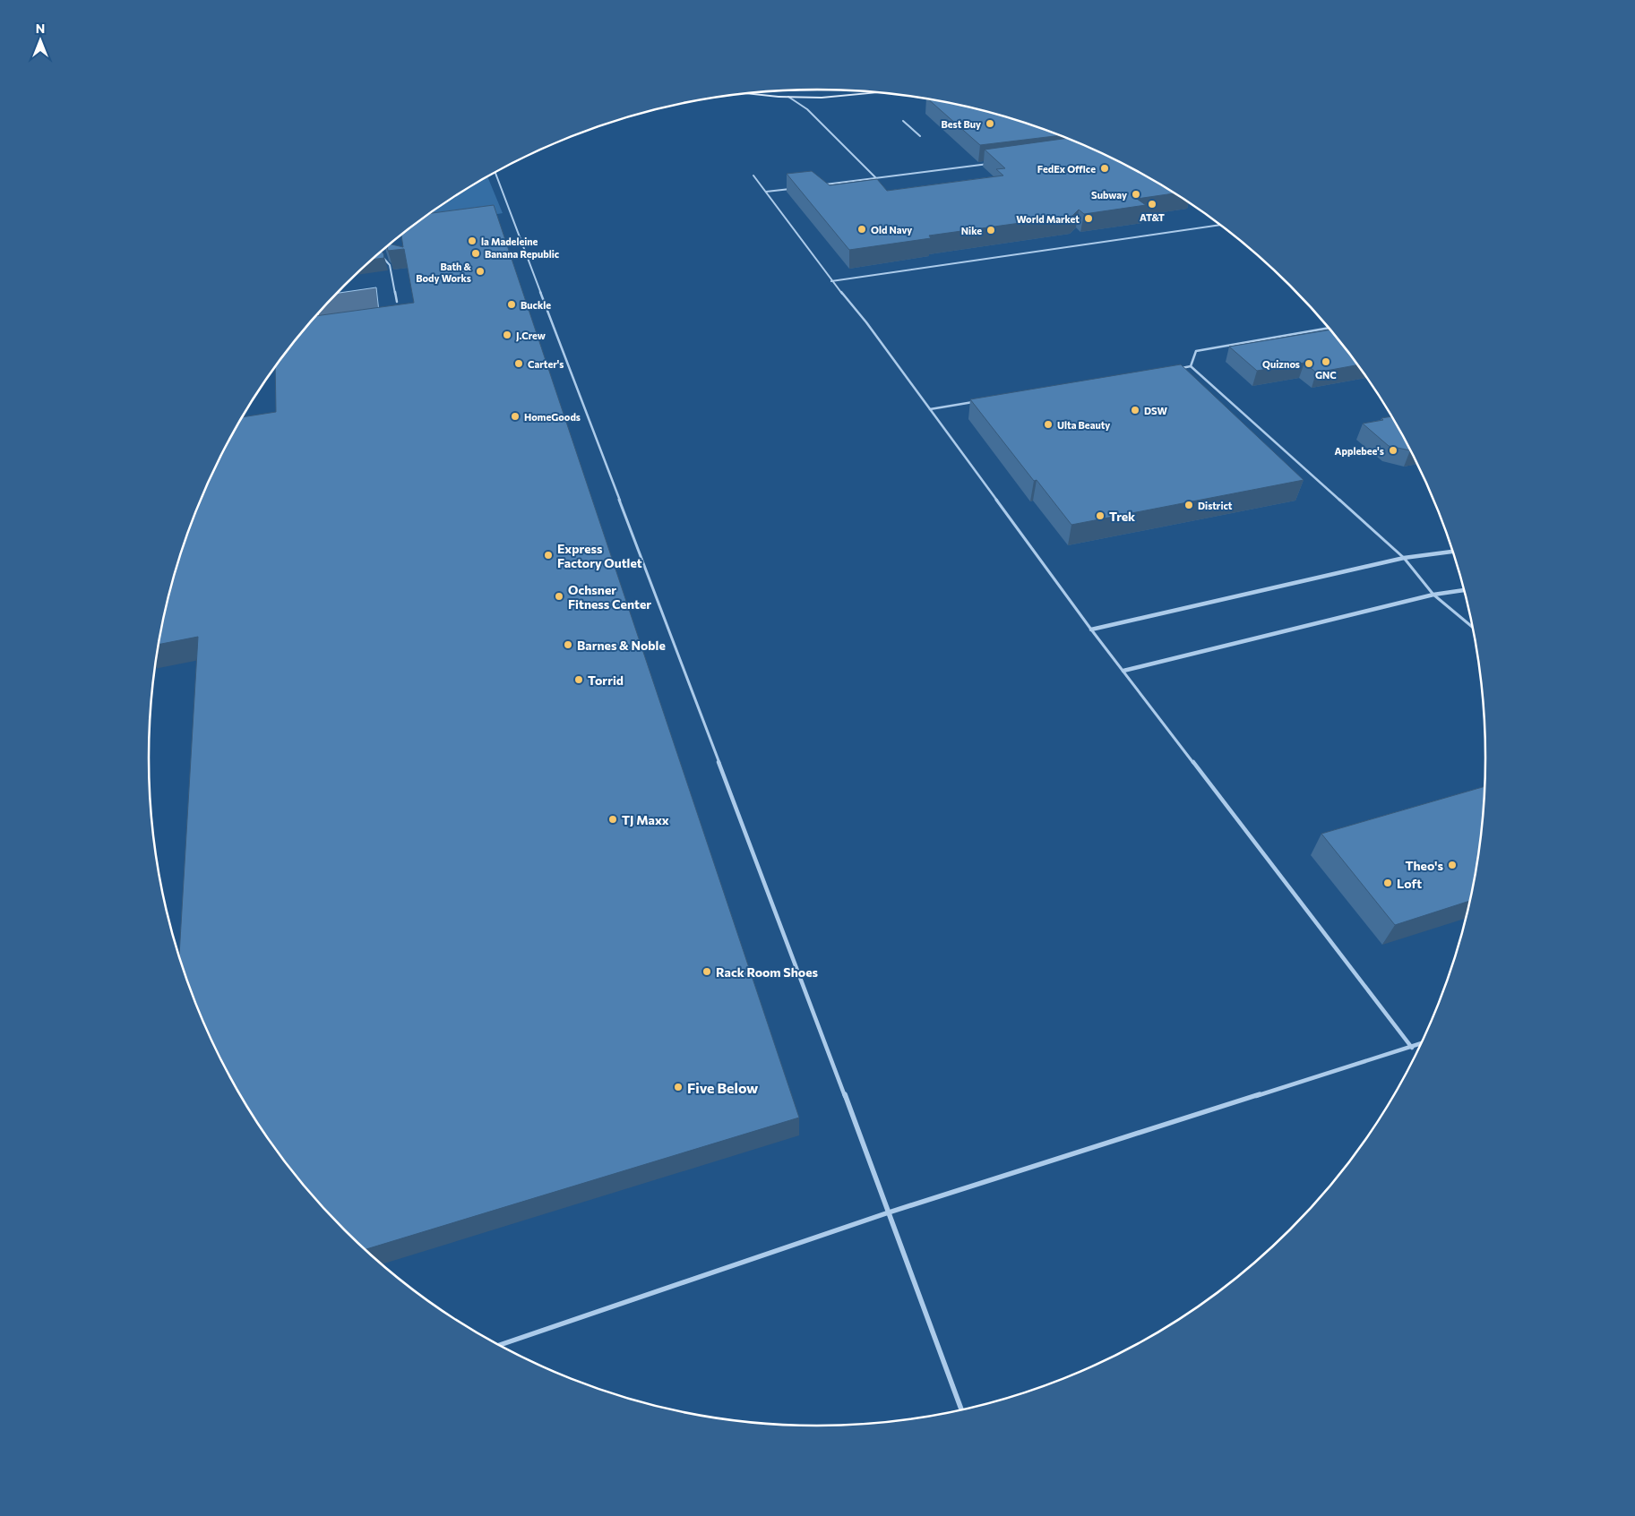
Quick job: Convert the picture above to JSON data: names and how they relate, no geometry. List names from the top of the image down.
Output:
{
  "places": [
    "Best Buy",
    "FedEx Office",
    "Subway",
    "AT&T",
    "World Market",
    "Old Navy",
    "Nike",
    "la Madeleine",
    "Banana Republic",
    "Bath & Body Works",
    "Buckle",
    "J.Crew",
    "GNC",
    "Carter's",
    "Quiznos",
    "DSW",
    "HomeGoods",
    "Ulta Beauty",
    "Applebee's",
    "District",
    "Trek",
    "Express Factory Outlet",
    "Ochsner Fitness Center",
    "Barnes & Noble",
    "Torrid",
    "TJ Maxx",
    "Theo's",
    "Loft",
    "Rack Room Shoes",
    "Five Below"
  ],
  "north": "top"
}
